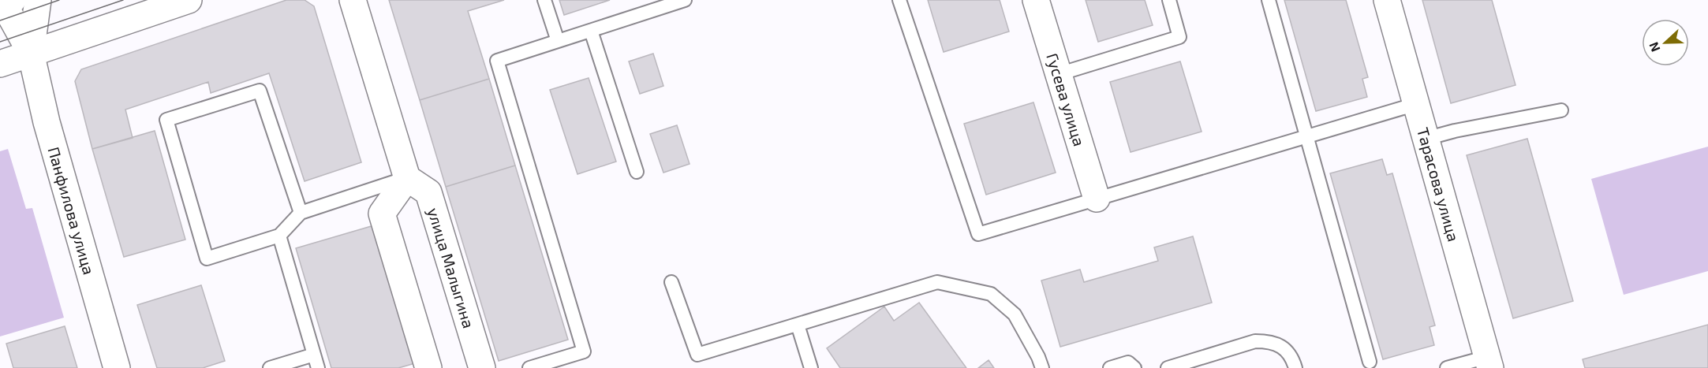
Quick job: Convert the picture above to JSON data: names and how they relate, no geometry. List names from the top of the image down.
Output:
{
  "streets": {
    "street": [
      "Гусева улица",
      "Тарасова улица",
      "Панфилова улица",
      "улица Малыгина"
    ]
  },
  "north": "left"
}
